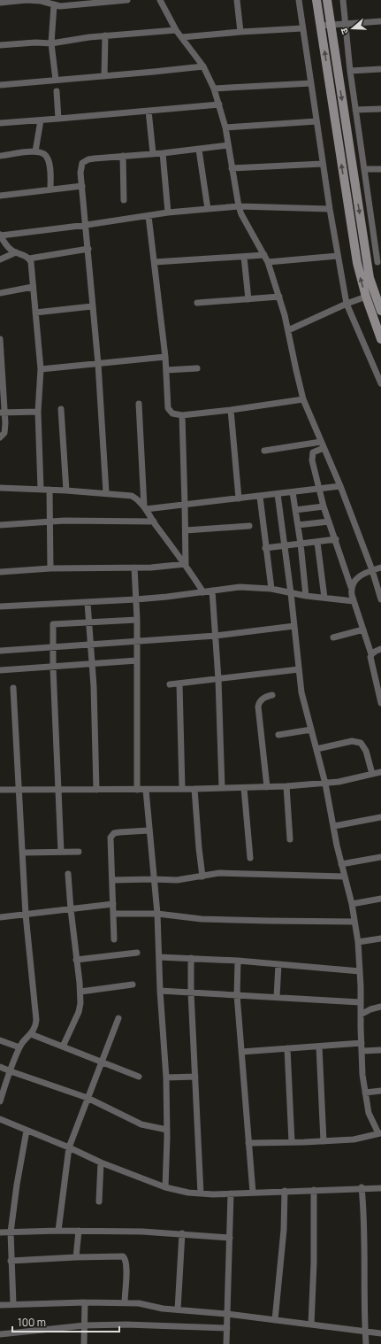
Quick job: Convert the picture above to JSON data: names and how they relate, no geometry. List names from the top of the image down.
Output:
{
  "scale_bar": "100 m",
  "north": "left"
}
